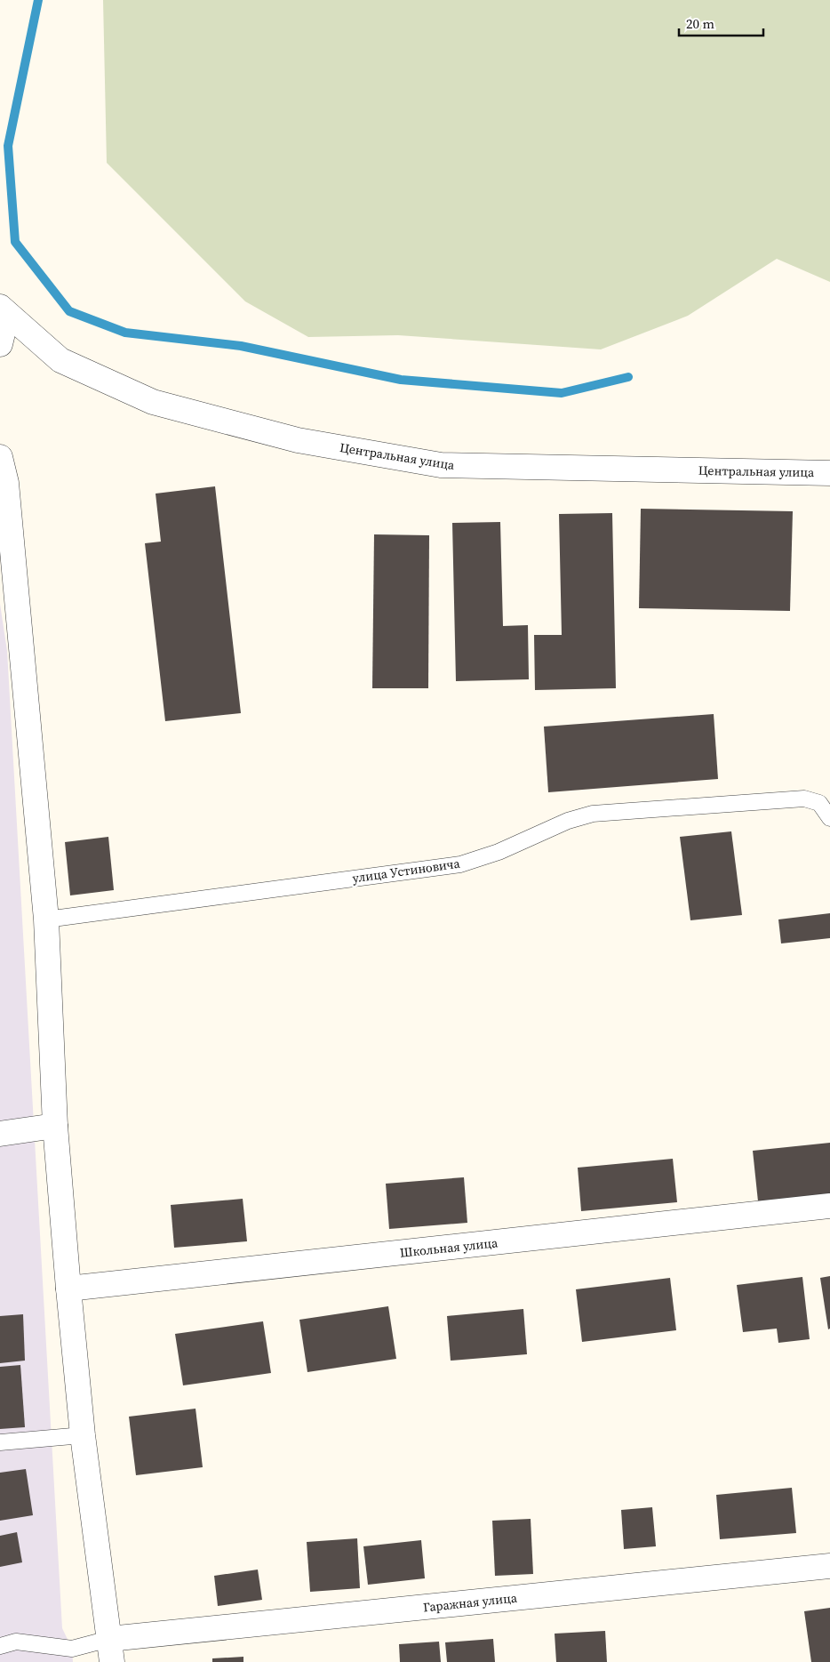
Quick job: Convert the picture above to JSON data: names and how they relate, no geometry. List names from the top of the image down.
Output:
{
  "streets": {
    "street": ["Центральная улица", "Школьная улица", "Гаражная улица"],
    "lane": ["улица Устиновича"]
  },
  "scale_bar": "20 m"
}
